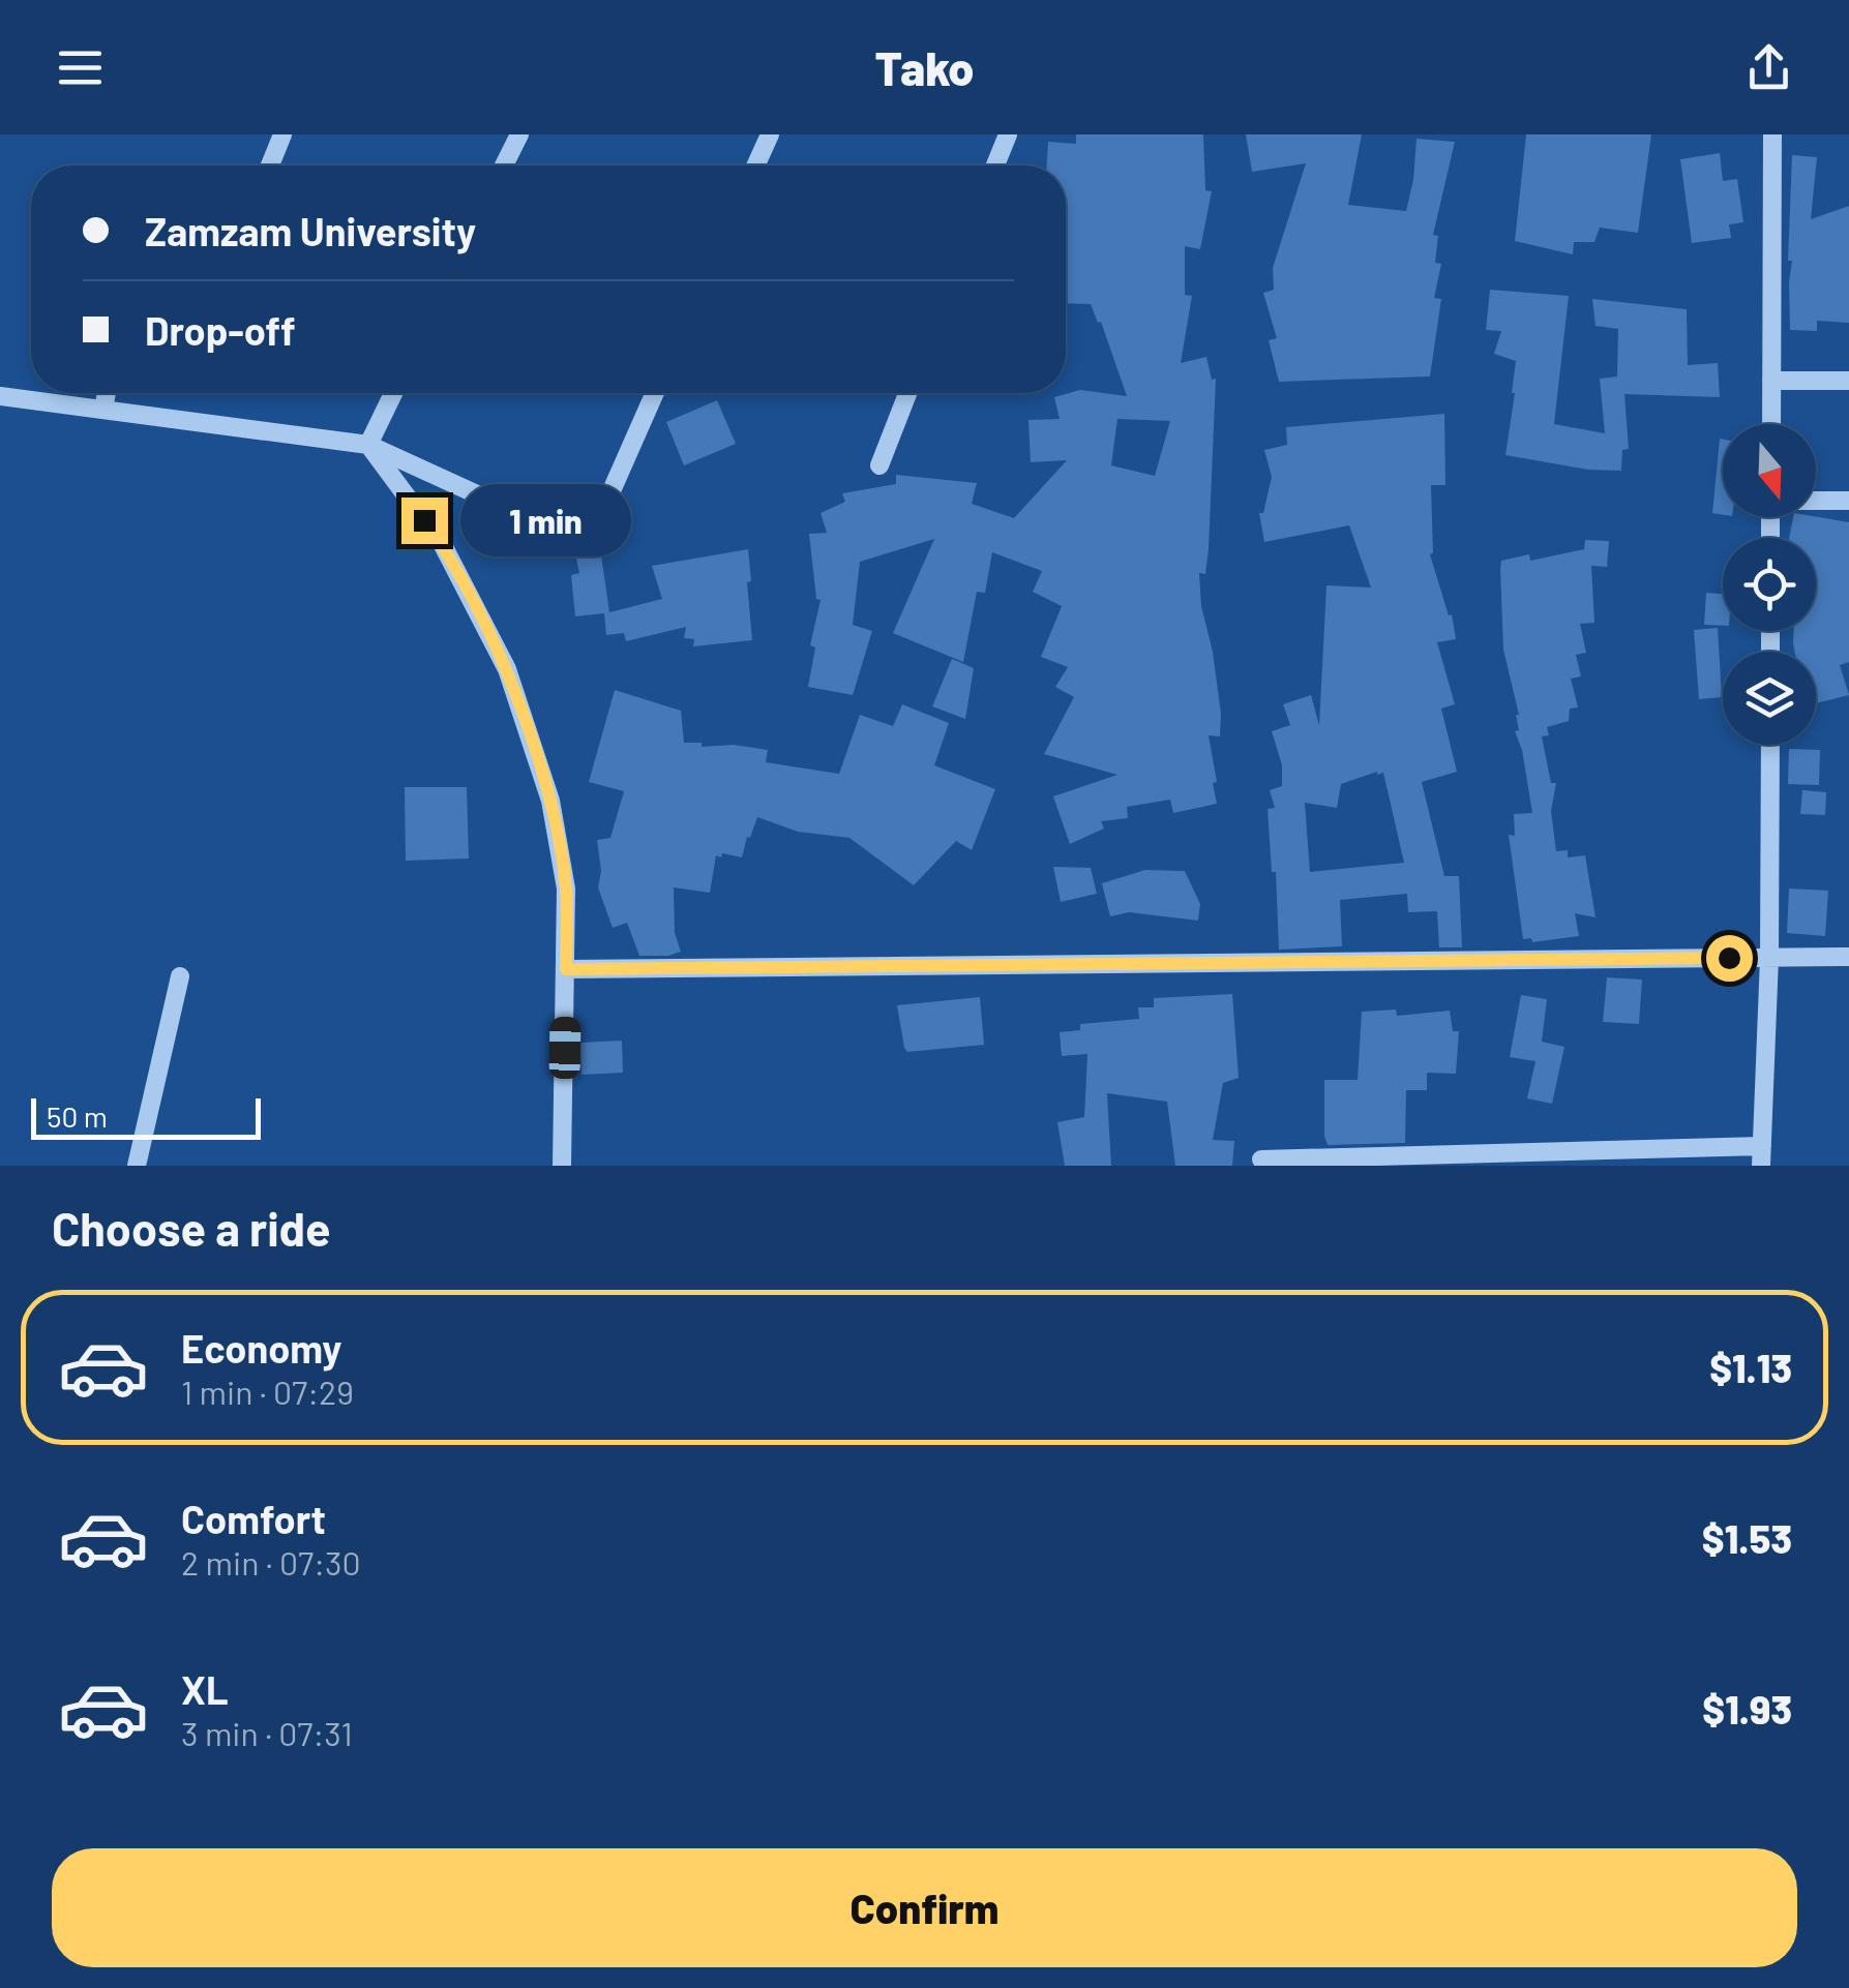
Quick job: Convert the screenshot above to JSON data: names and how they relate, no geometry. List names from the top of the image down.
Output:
{
  "scale_bar": "50 m",
  "north": "bottom",
  "page": {
    "header": "Tako",
    "banner": ["Zamzam University", "Drop-off"],
    "bubble": "1 min",
    "scale": "50 m",
    "heading": "Choose a ride",
    "list": [
      {
        "name": "Economy",
        "note": "1 min · 07:29",
        "value": "$1.13"
      },
      {
        "name": "Comfort",
        "note": "2 min · 07:30",
        "value": "$1.53"
      },
      {
        "name": "XL",
        "note": "3 min · 07:31",
        "value": "$1.93"
      }
    ],
    "buttons": "Confirm"
  }
}
